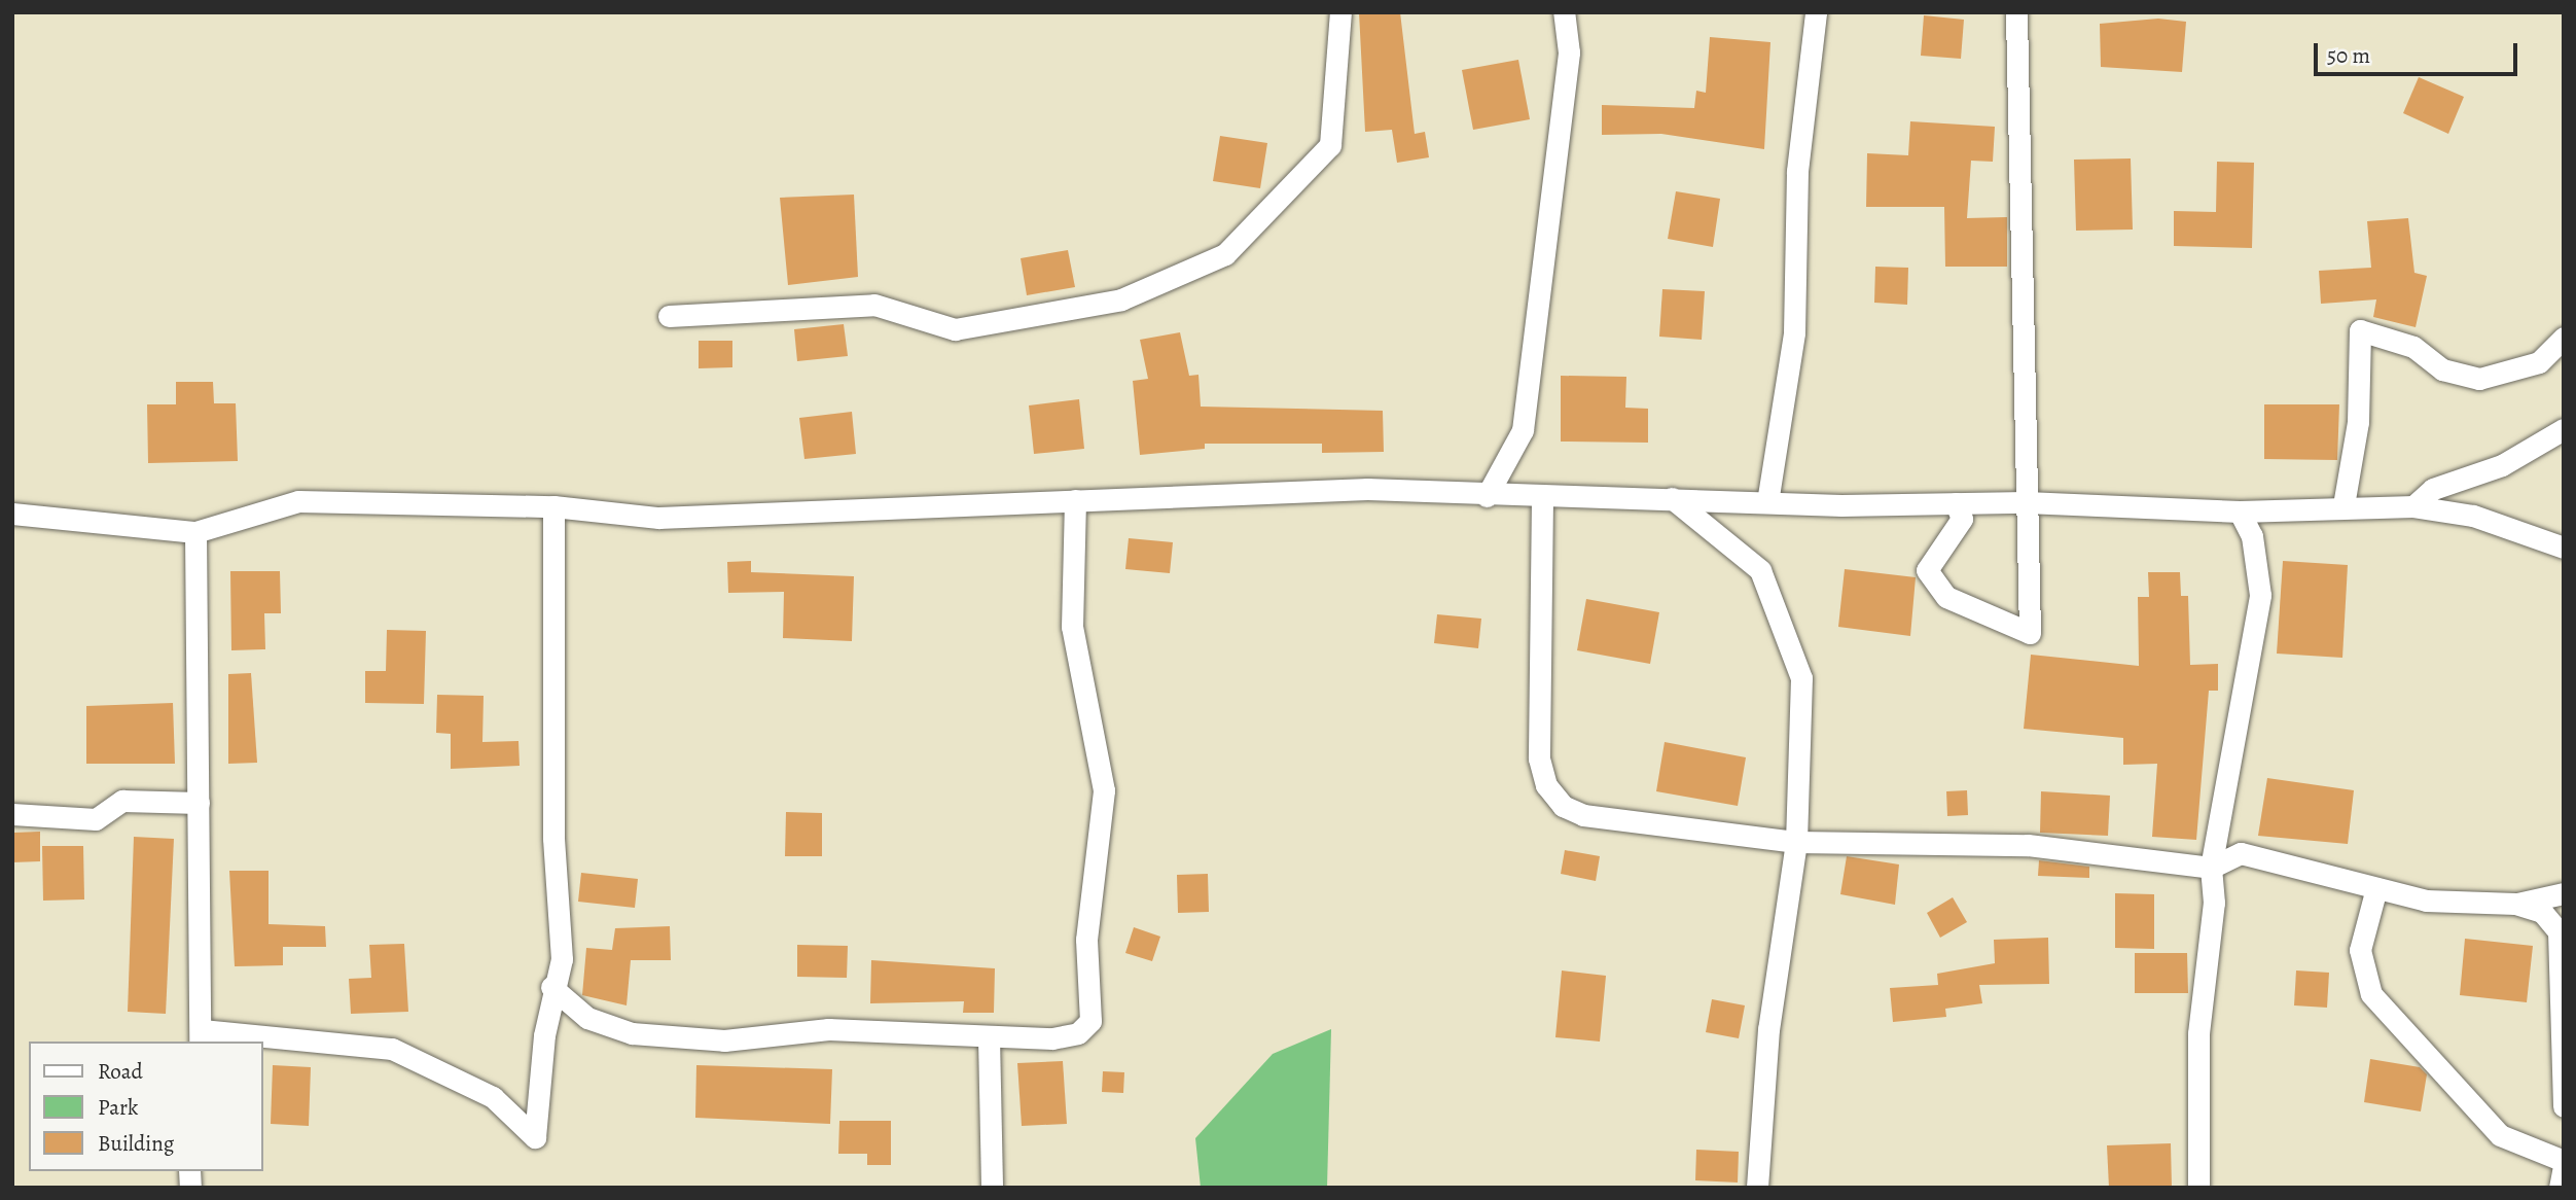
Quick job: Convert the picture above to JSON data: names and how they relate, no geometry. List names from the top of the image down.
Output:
{
  "legend": ["Road", "Park", "Building"],
  "scale_bar": "50 m"
}
